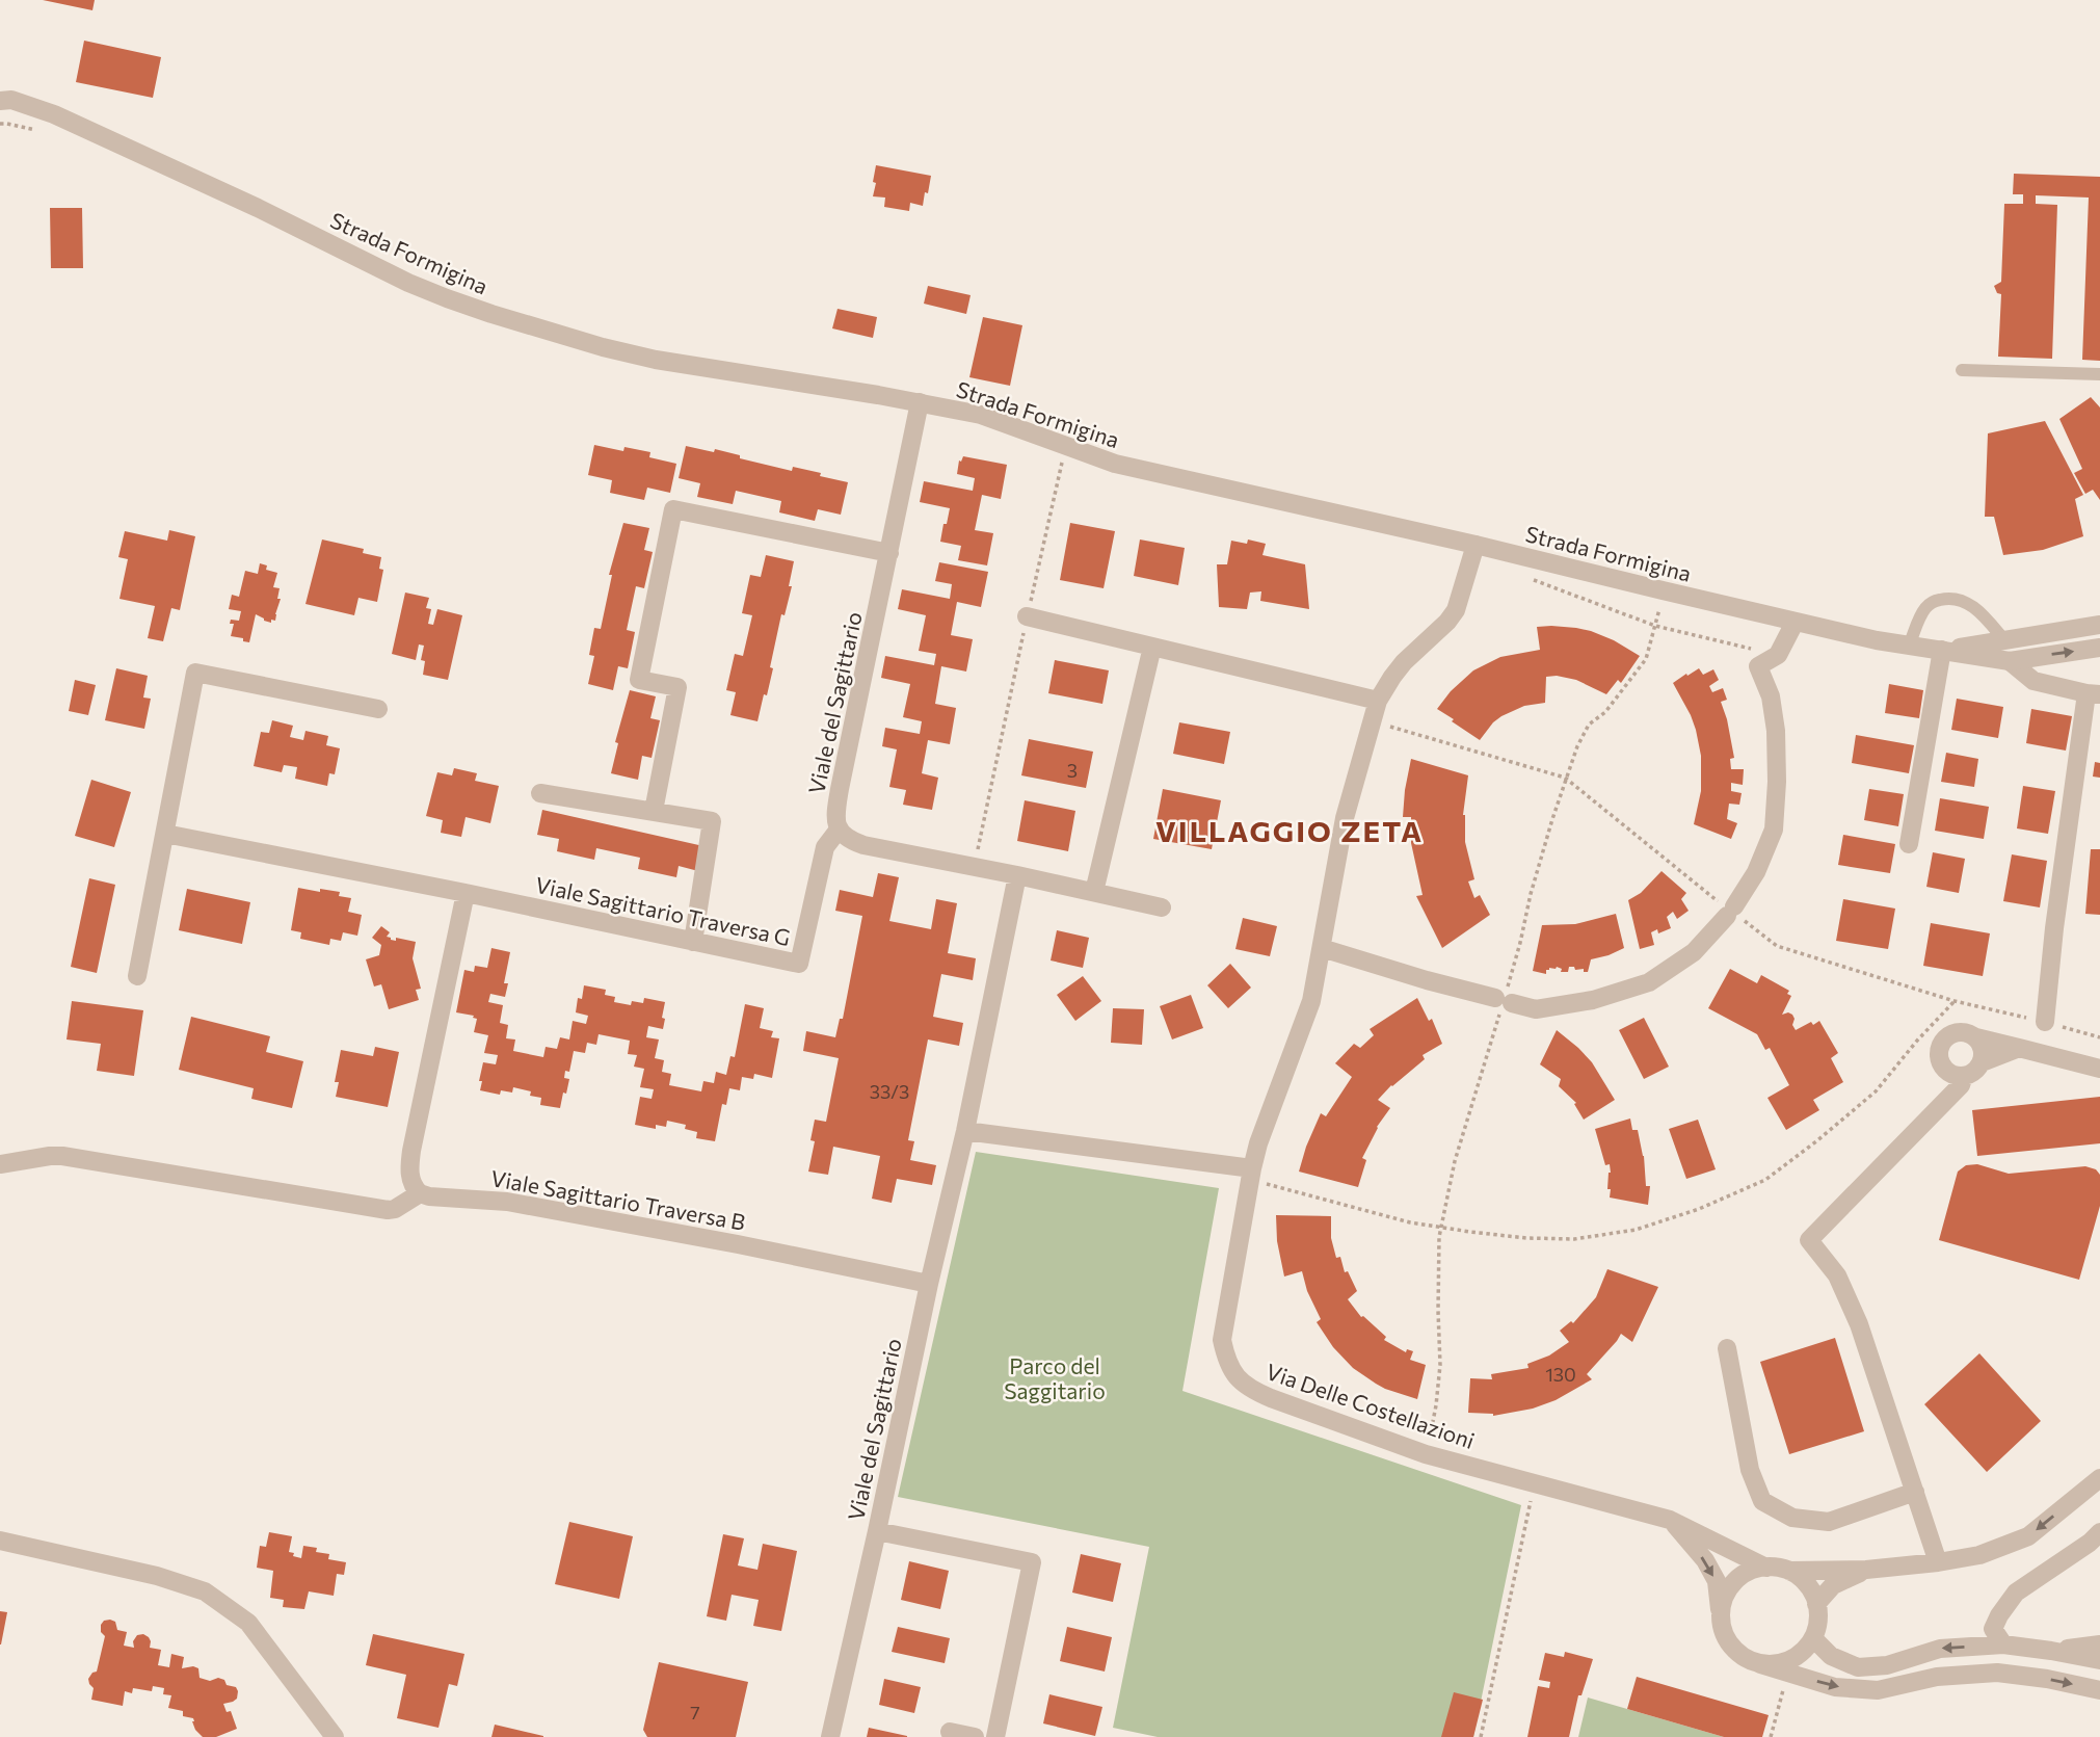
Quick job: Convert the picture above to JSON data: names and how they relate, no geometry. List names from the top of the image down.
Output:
{
  "streets": {
    "street": [
      "Strada Formigina",
      "Viale del Sagittario",
      "Viale Sagittario Traversa G",
      "Viale Sagittario Traversa B",
      "Via Delle Costellazioni"
    ]
  },
  "crossings": [
    ["Strada Formigina", "Viale del Sagittario"],
    ["Strada Formigina", "Via Delle Costellazioni"],
    ["Viale del Sagittario", "Viale Sagittario Traversa G"],
    ["Viale del Sagittario", "Viale Sagittario Traversa B"]
  ],
  "districts": ["VILLAGGIO ZETA"],
  "parks": ["Parco del Saggitario"],
  "house_numbers": [
    "3",
    "33/3",
    "130",
    "7"
  ]
}
